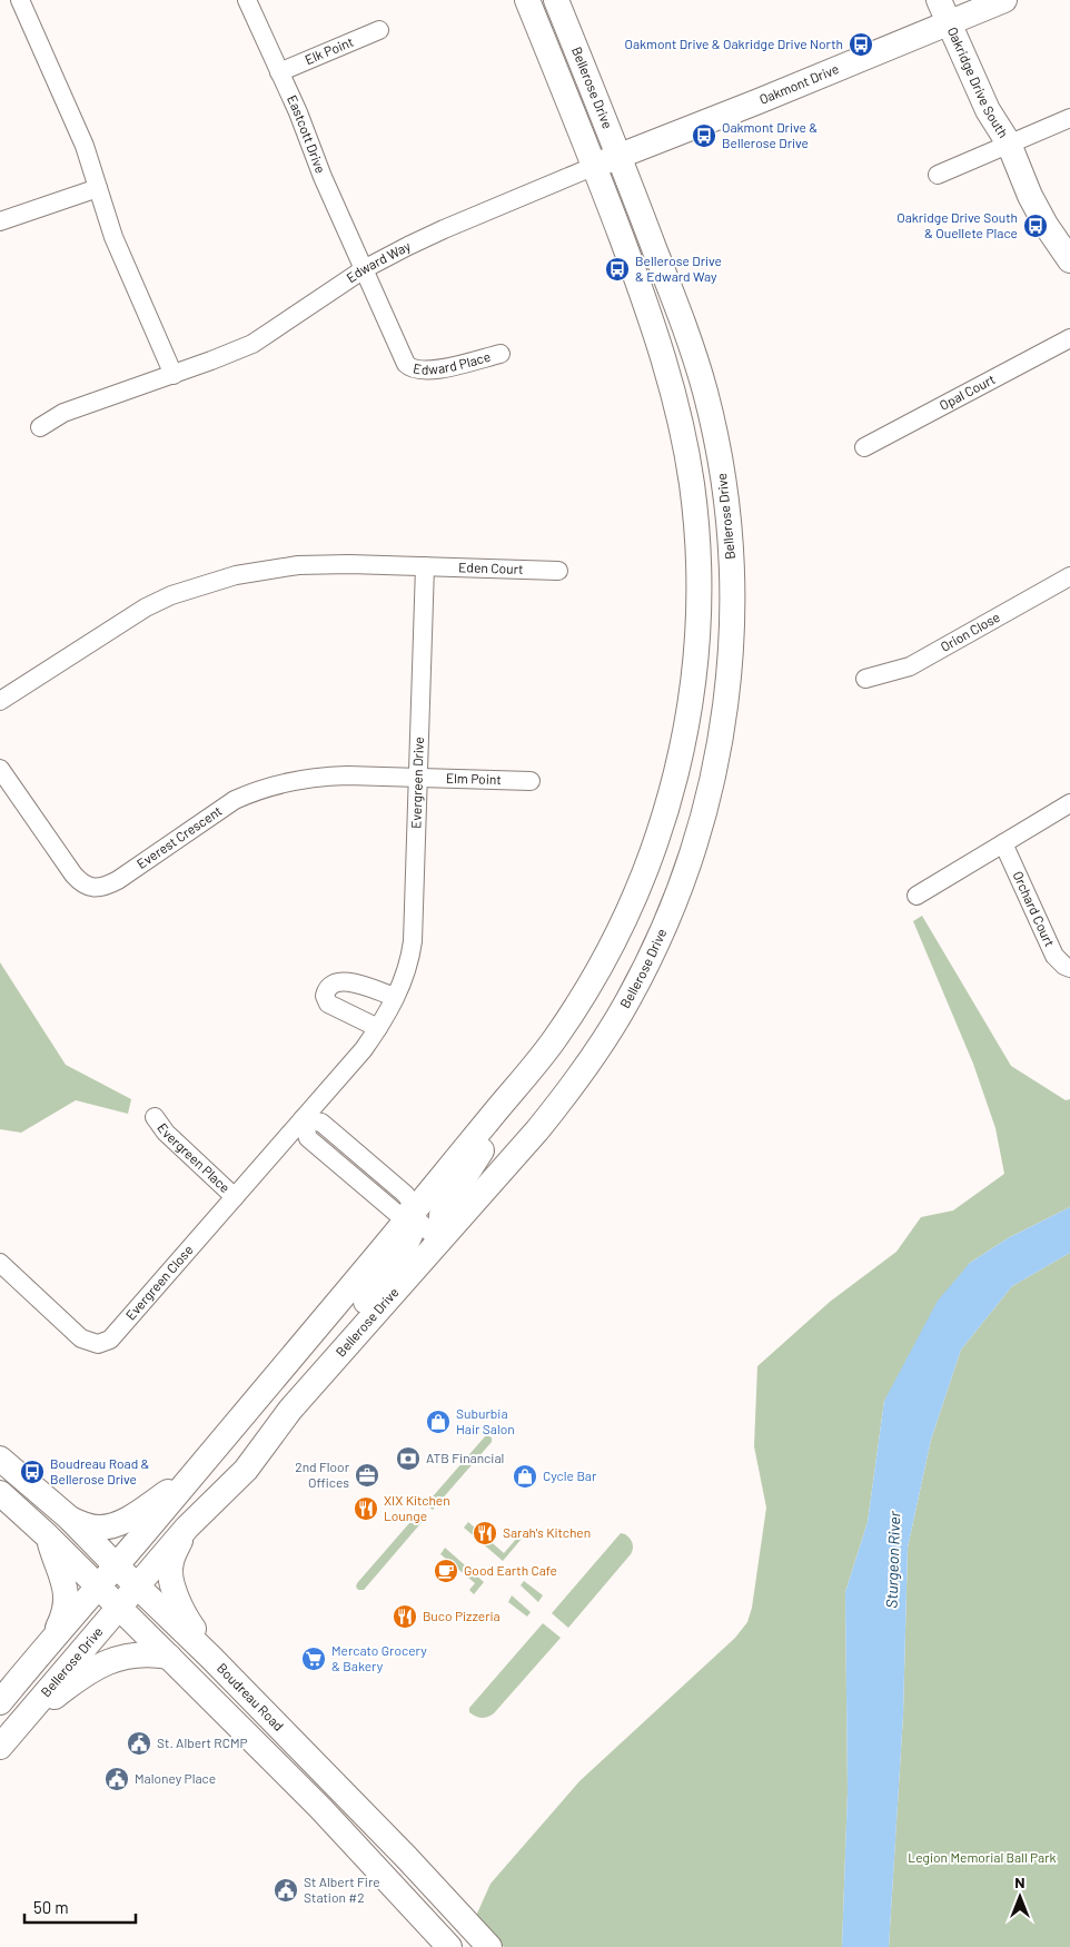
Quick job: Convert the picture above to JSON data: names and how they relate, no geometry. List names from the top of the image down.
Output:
{
  "streets": {
    "main road": [
      "Oakridge Drive South",
      "Oakmont Drive",
      "Bellerose Drive",
      "Boudreau Road"
    ],
    "street": [
      "Elk Point",
      "Eastcott Drive",
      "Edward Way",
      "Edward Place",
      "Opal Court",
      "Eden Court",
      "Orion Close",
      "Elm Point",
      "Evergreen Drive",
      "Everest Crescent",
      "Orchard Court",
      "Evergreen Place",
      "Evergreen Close"
    ]
  },
  "crossings": [
    ["Elk Point", "Eastcott Drive"],
    ["Oakridge Drive South", "Oakmont Drive"],
    ["Oakmont Drive", "Bellerose Drive"],
    ["Oakmont Drive", "Edward Way"],
    ["Bellerose Drive", "Edward Way"],
    ["Bellerose Drive", "Boudreau Road"],
    ["Eastcott Drive", "Edward Way"],
    ["Eastcott Drive", "Edward Place"],
    ["Edward Way", "Edward Place"],
    ["Eden Court", "Evergreen Drive"],
    ["Elm Point", "Evergreen Drive"],
    ["Elm Point", "Everest Crescent"],
    ["Evergreen Drive", "Everest Crescent"],
    ["Evergreen Drive", "Evergreen Close"],
    ["Evergreen Place", "Evergreen Close"]
  ],
  "water": ["Sturgeon River"],
  "parks": ["Legion Memorial Ball Park"],
  "places": {
    "bus stop": [
      "Oakmont Drive & Oakridge Drive North",
      "Oakmont Drive & Bellerose Drive",
      "Oakridge Drive South & Ouellete Place",
      "Bellerose Drive & Edward Way",
      "Boudreau Road & Bellerose Drive"
    ],
    "shop": ["Suburbia Hair Salon", "Cycle Bar"],
    "bank": ["ATB Financial"],
    "office": ["2nd Floor Offices"],
    "restaurant": ["XIX Kitchen Lounge", "Sarah's Kitchen", "Buco Pizzeria"],
    "cafe": ["Good Earth Cafe"],
    "supermarket": ["Mercato Grocery & Bakery"],
    "public building": ["St. Albert RCMP", "Maloney Place", "St Albert Fire Station #2"]
  },
  "scale_bar": "50 m",
  "north": "top"
}
